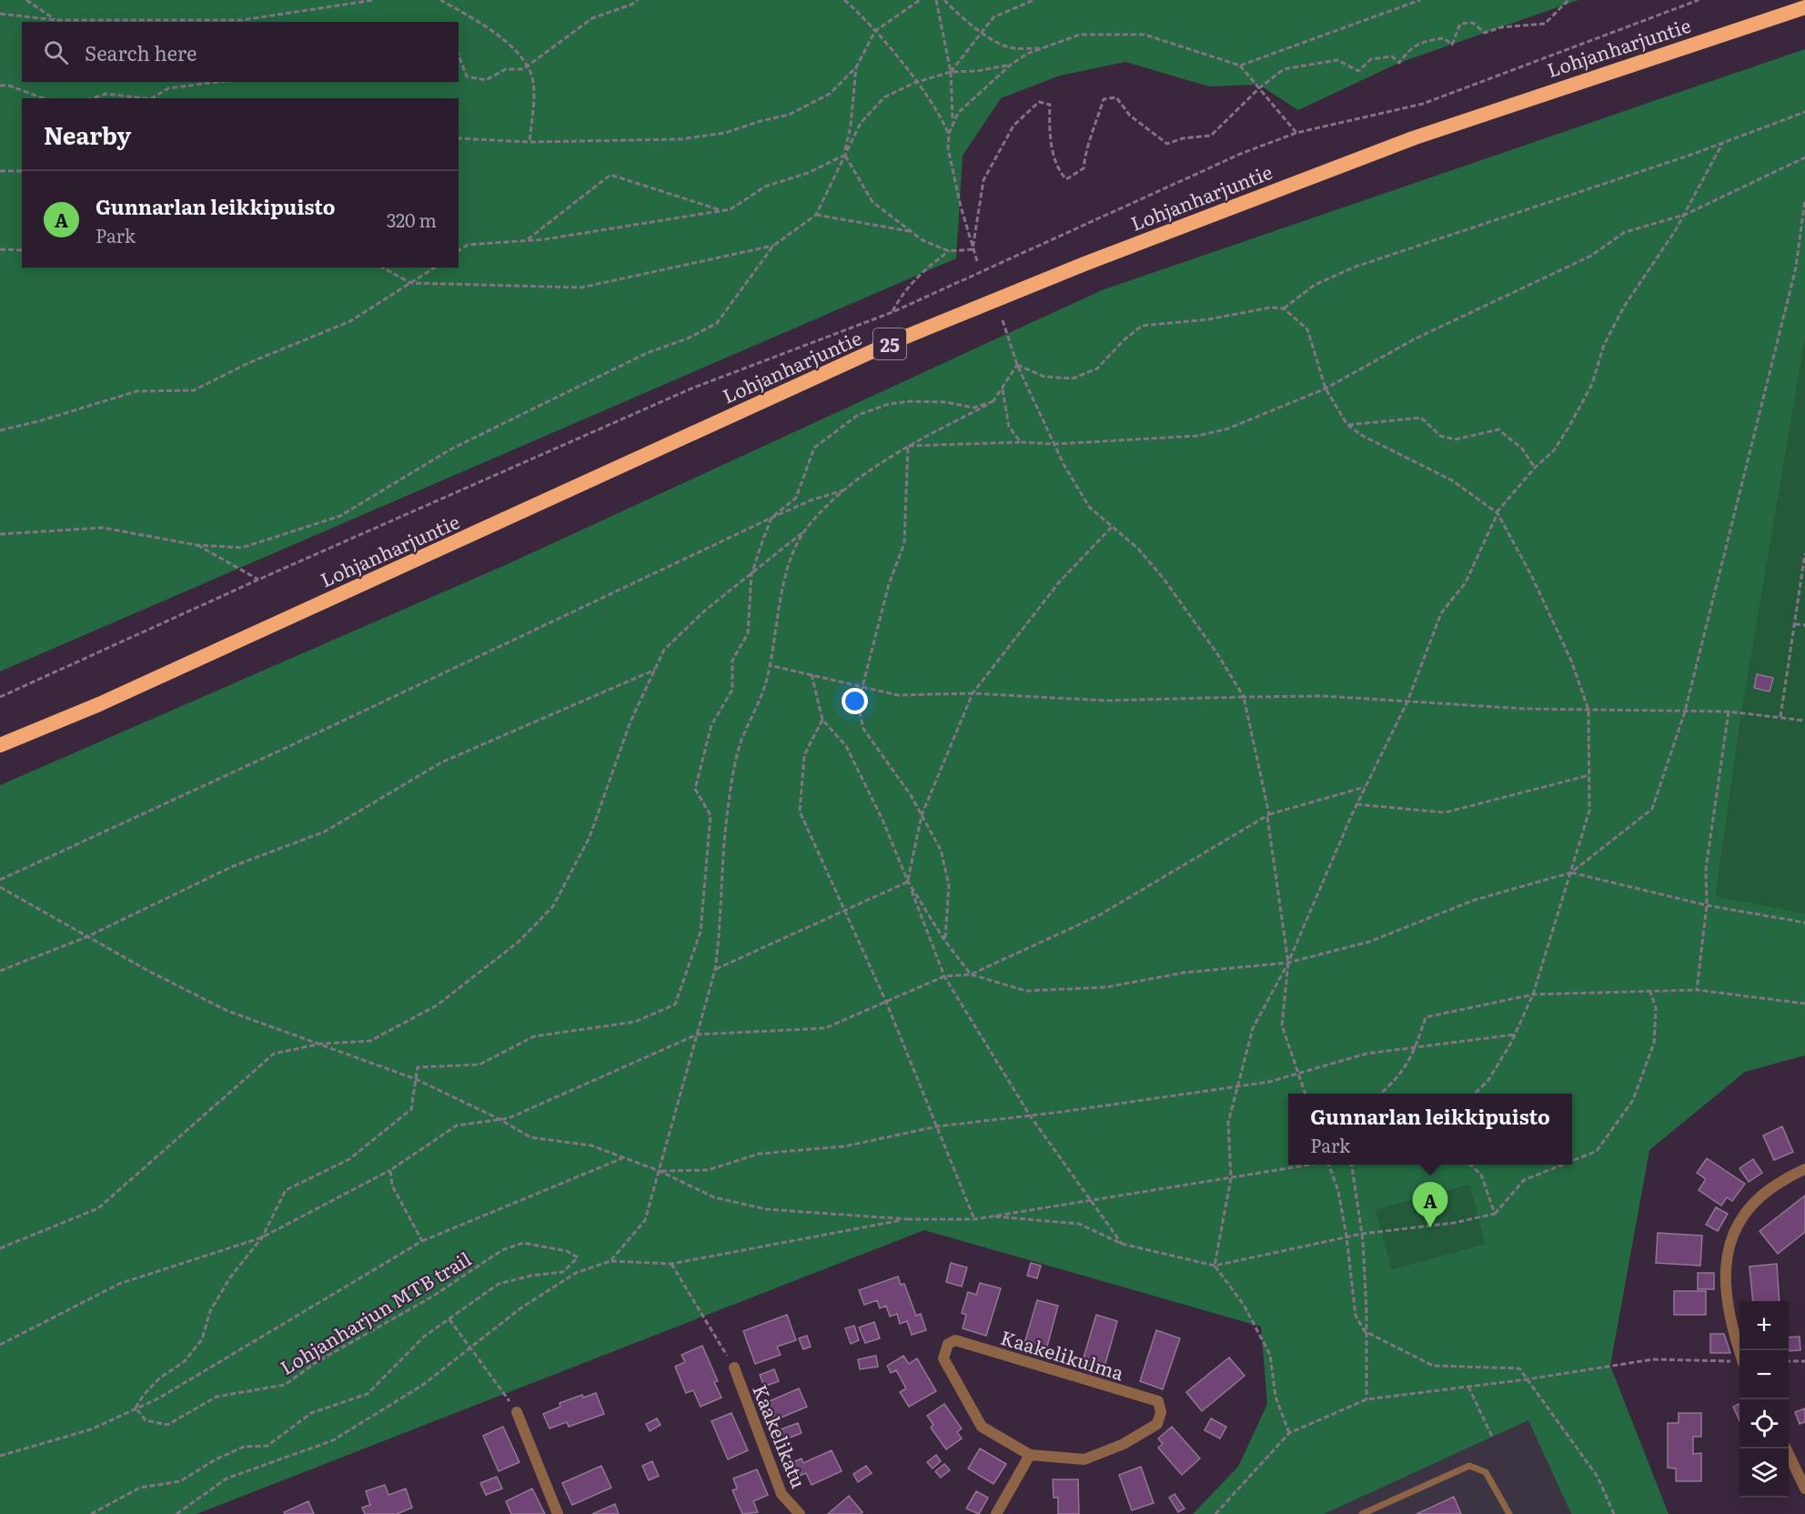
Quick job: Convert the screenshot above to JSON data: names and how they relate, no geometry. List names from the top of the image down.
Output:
{
  "streets": {
    "highway": ["Lohjanharjuntie", "25"],
    "street": ["Kaakelikulma", "Kaakelikatu"],
    "path": ["Lohjanharjun MTB trail"]
  },
  "page": {
    "search": "Search here",
    "heading": "Nearby",
    "list": [
      {
        "mark": "A",
        "name": "Gunnarlan leikkipuisto",
        "note": "Park",
        "value": "320 m"
      }
    ],
    "popup": ["Gunnarlan leikkipuisto", "Park"],
    "pins": "A",
    "map_buttons": ["+", "−"]
  }
}
